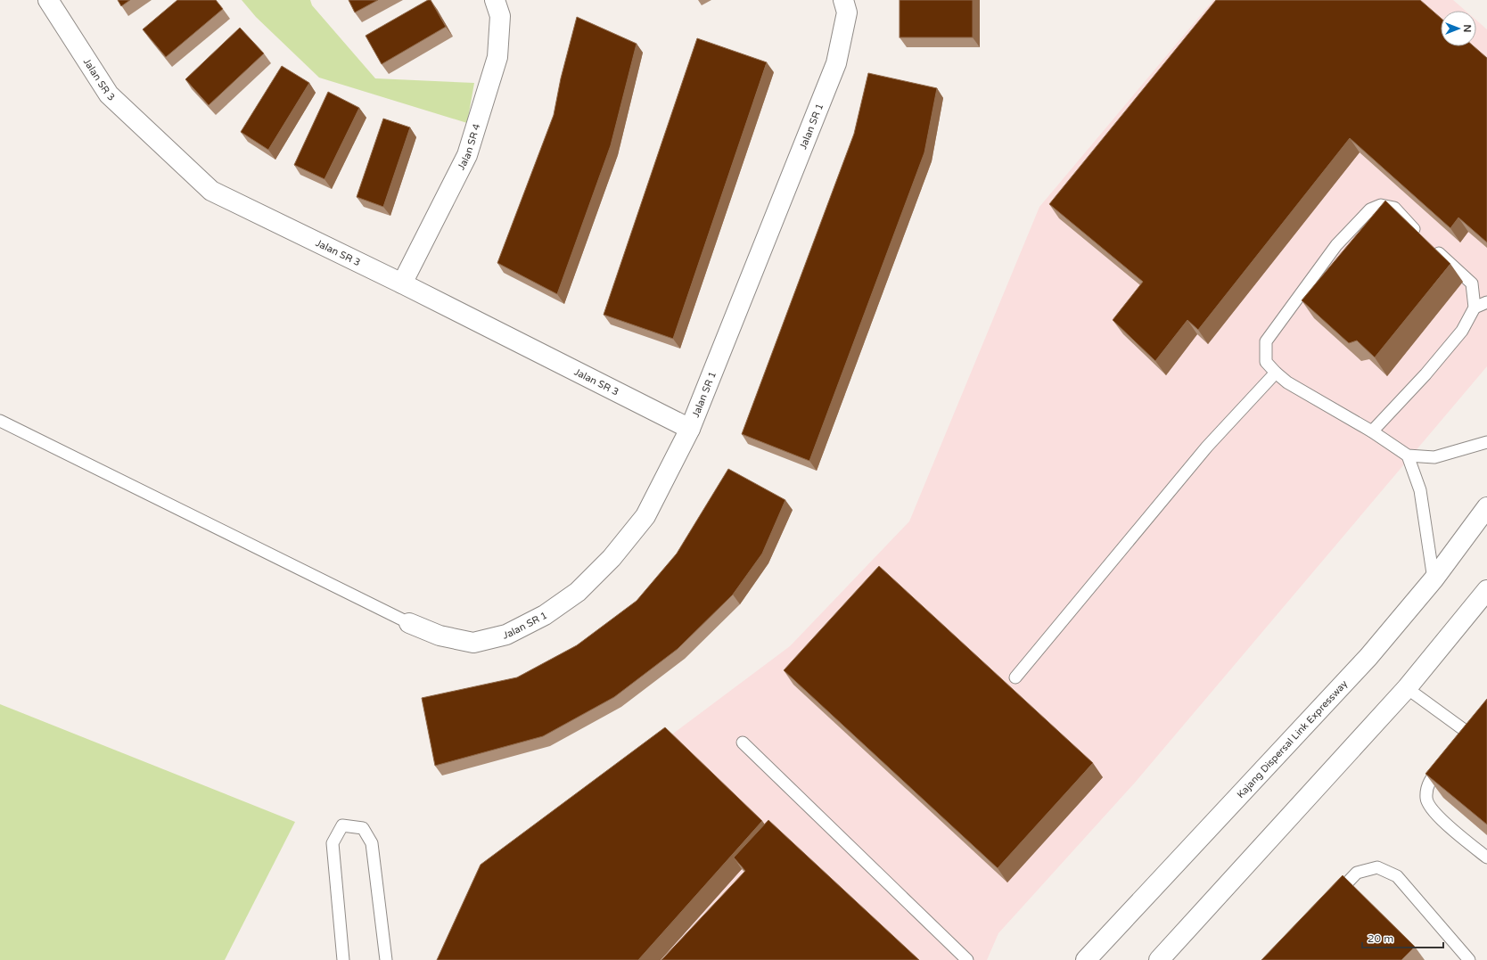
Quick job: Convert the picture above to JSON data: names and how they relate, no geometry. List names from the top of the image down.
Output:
{
  "streets": {
    "main road": [
      "Jalan SR 3",
      "Jalan SR 1",
      "Jalan SR 4",
      "Kajang Dispersal Link Expressway"
    ]
  },
  "crossings": [
    ["Jalan SR 3", "Jalan SR 1"],
    ["Jalan SR 3", "Jalan SR 4"]
  ],
  "scale_bar": "20 m",
  "north": "right"
}
